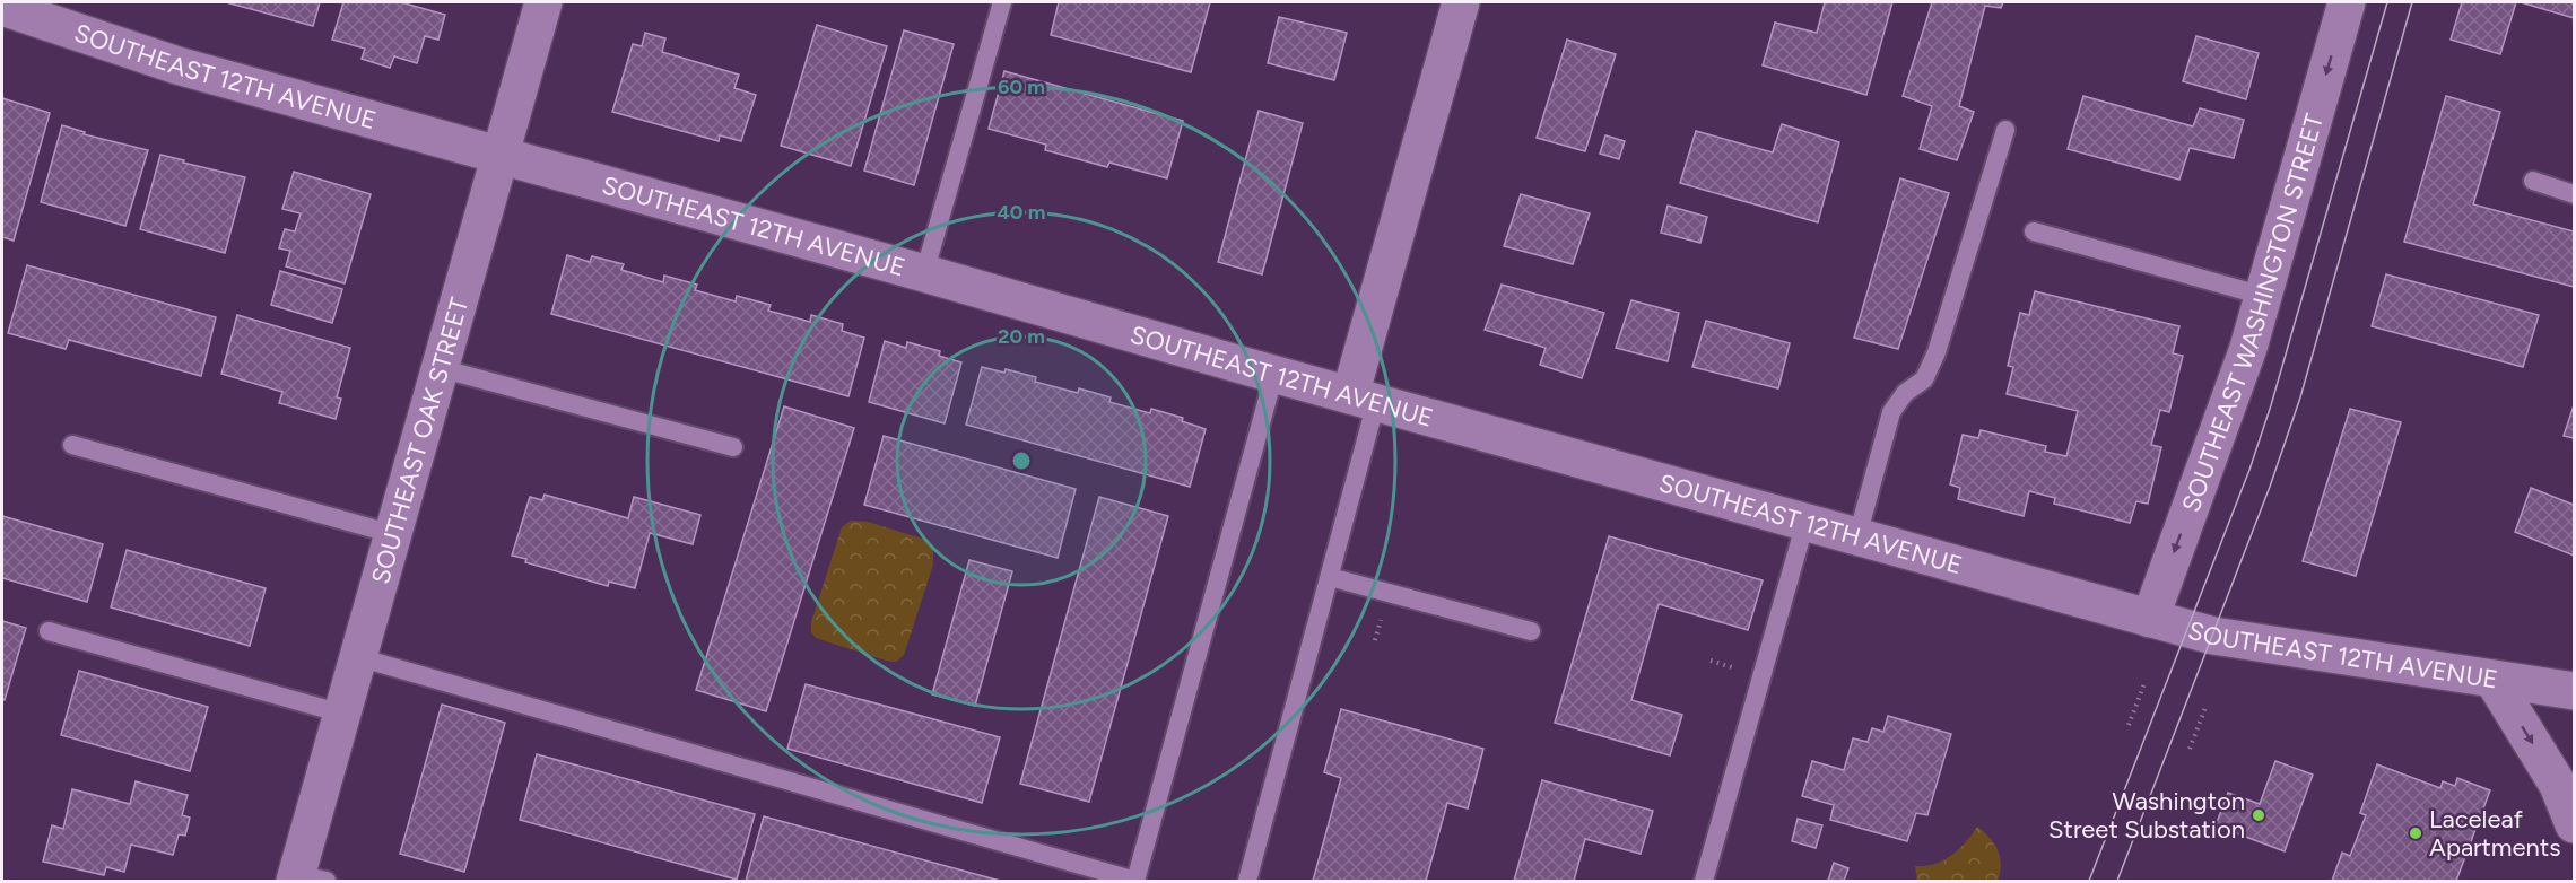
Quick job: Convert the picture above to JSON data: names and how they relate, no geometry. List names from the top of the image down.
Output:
{
  "streets": {
    "street": ["SOUTHEAST 12TH AVENUE", "SOUTHEAST WASHINGTON STREET", "SOUTHEAST OAK STREET"]
  },
  "crossings": [
    ["SOUTHEAST 12TH AVENUE", "SOUTHEAST WASHINGTON STREET"],
    ["SOUTHEAST 12TH AVENUE", "SOUTHEAST OAK STREET"]
  ],
  "one_way": ["SOUTHEAST WASHINGTON STREET"],
  "places": ["Washington Street Substation", "Laceleaf Apartments"],
  "rings": ["60 m", "40 m", "20 m"]
}
